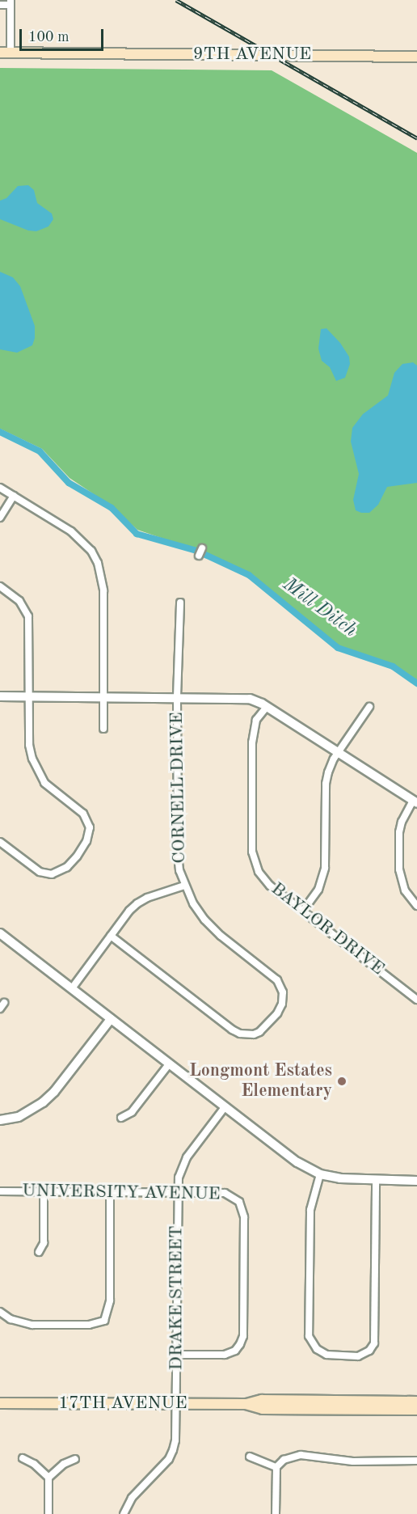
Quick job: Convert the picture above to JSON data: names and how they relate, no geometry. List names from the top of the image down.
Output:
{
  "streets": {
    "main road": ["9TH AVENUE", "17TH AVENUE"],
    "street": [
      "CORNELL DRIVE",
      "BAYLOR DRIVE",
      "UNIVERSITY AVENUE",
      "DRAKE STREET"
    ]
  },
  "crossings": [
    ["UNIVERSITY AVENUE", "DRAKE STREET"],
    ["DRAKE STREET", "17TH AVENUE"]
  ],
  "water": ["Mill Ditch"],
  "places": ["Longmont Estates Elementary"],
  "scale_bar": "100 m"
}
